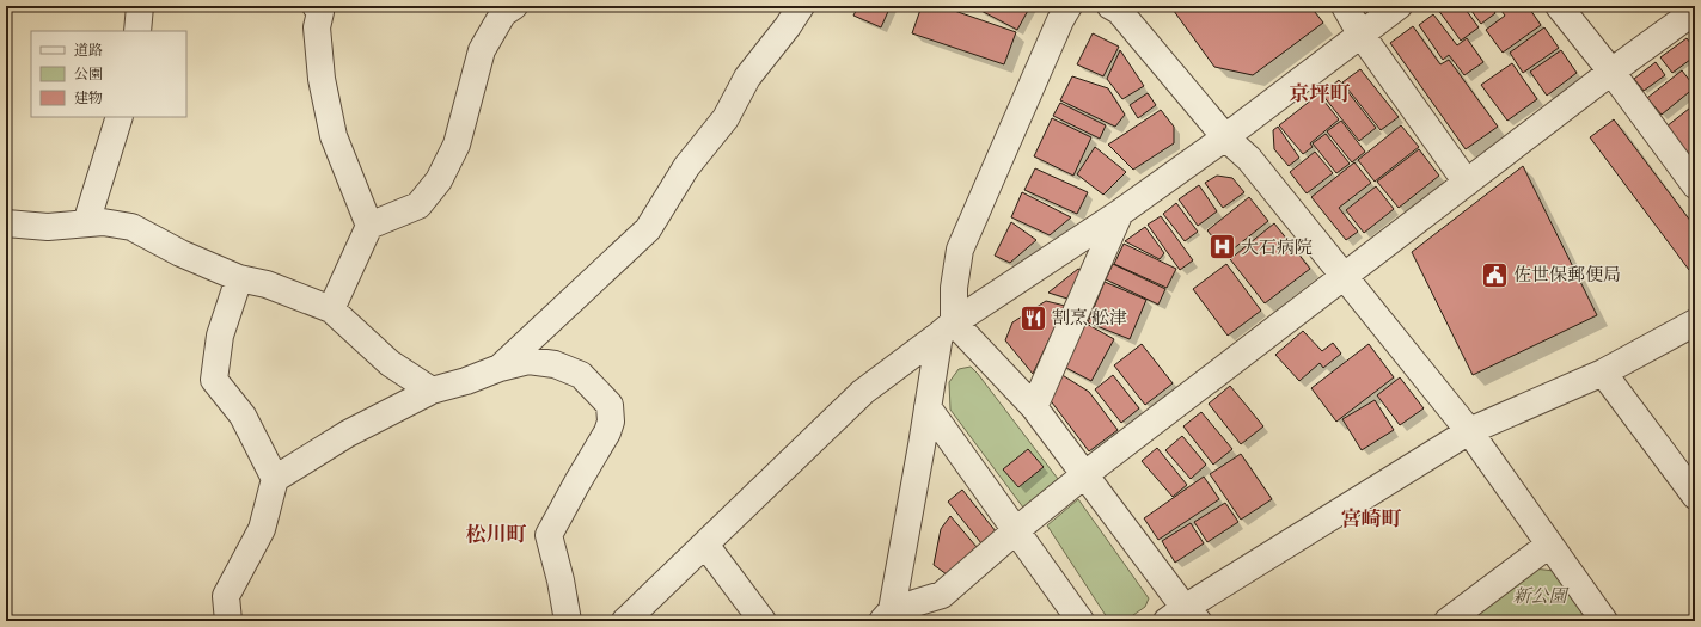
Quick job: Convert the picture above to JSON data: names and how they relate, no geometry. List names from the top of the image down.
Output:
{
  "districts": ["京坪町", "宮崎町", "松川町"],
  "parks": ["新公園"],
  "places": {
    "hospital": ["大石病院"],
    "public building": ["佐世保郵便局"],
    "restaurant": ["割烹 舩津"]
  },
  "legend": ["道路", "公園", "建物"]
}
